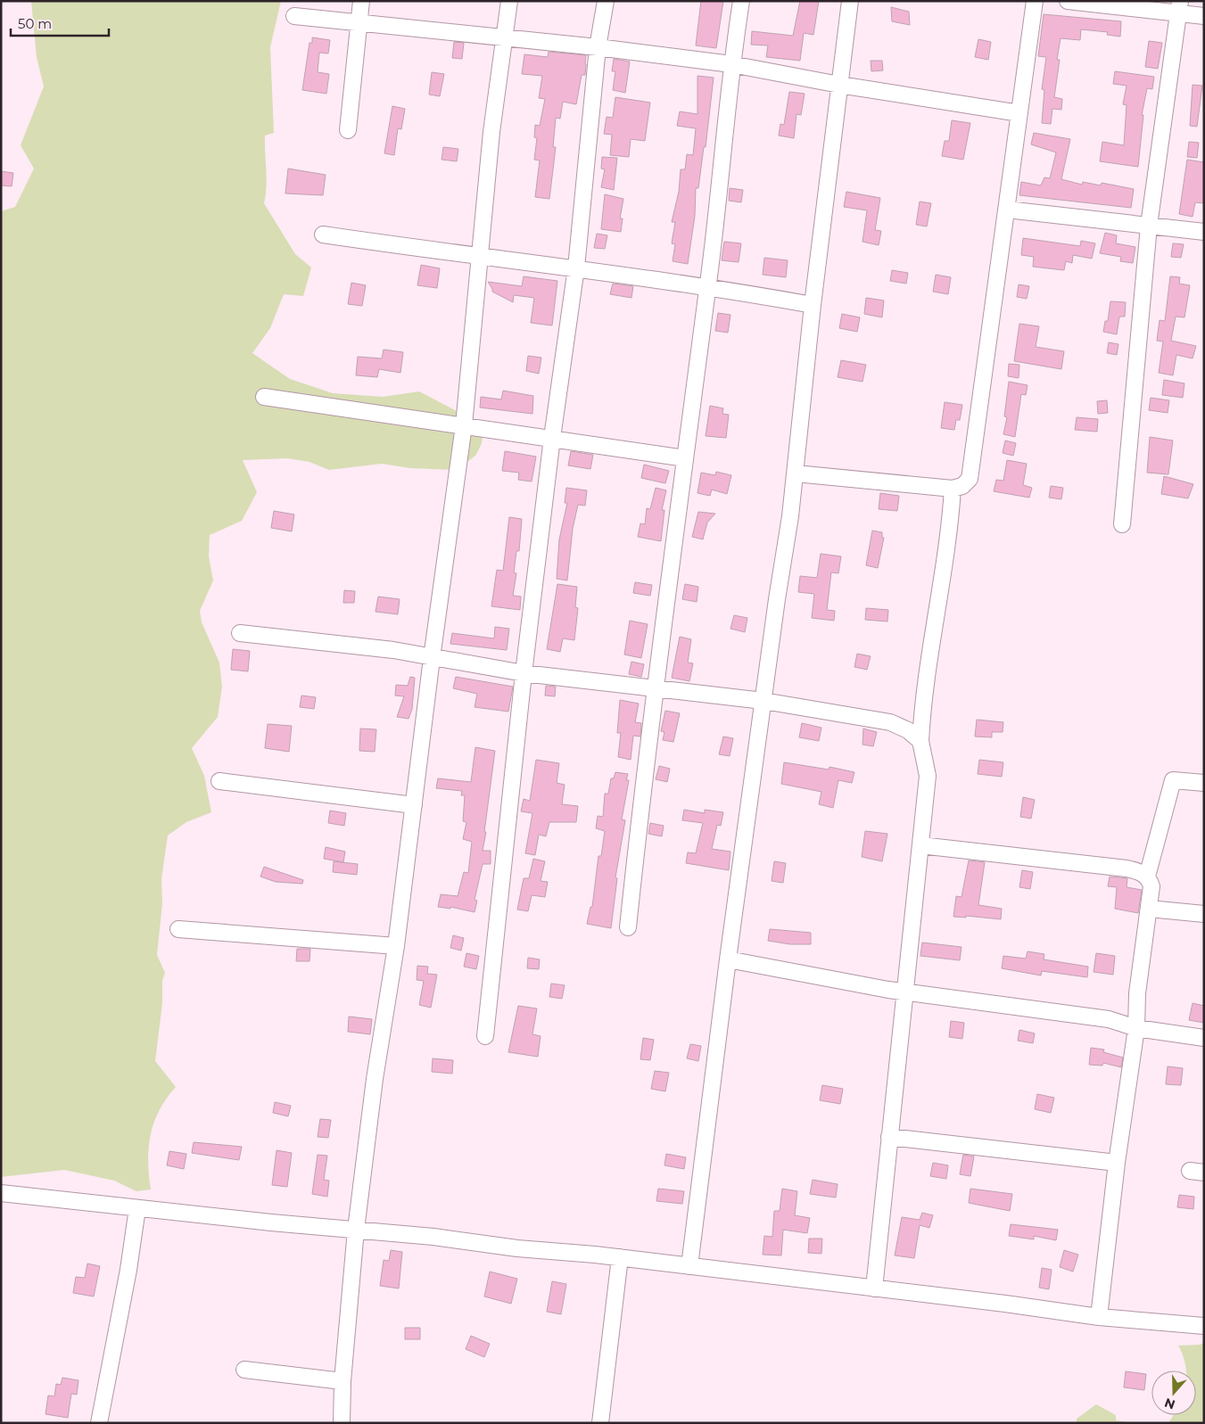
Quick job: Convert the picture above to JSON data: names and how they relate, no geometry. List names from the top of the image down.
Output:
{
  "scale_bar": "50 m",
  "north": "bottom"
}
